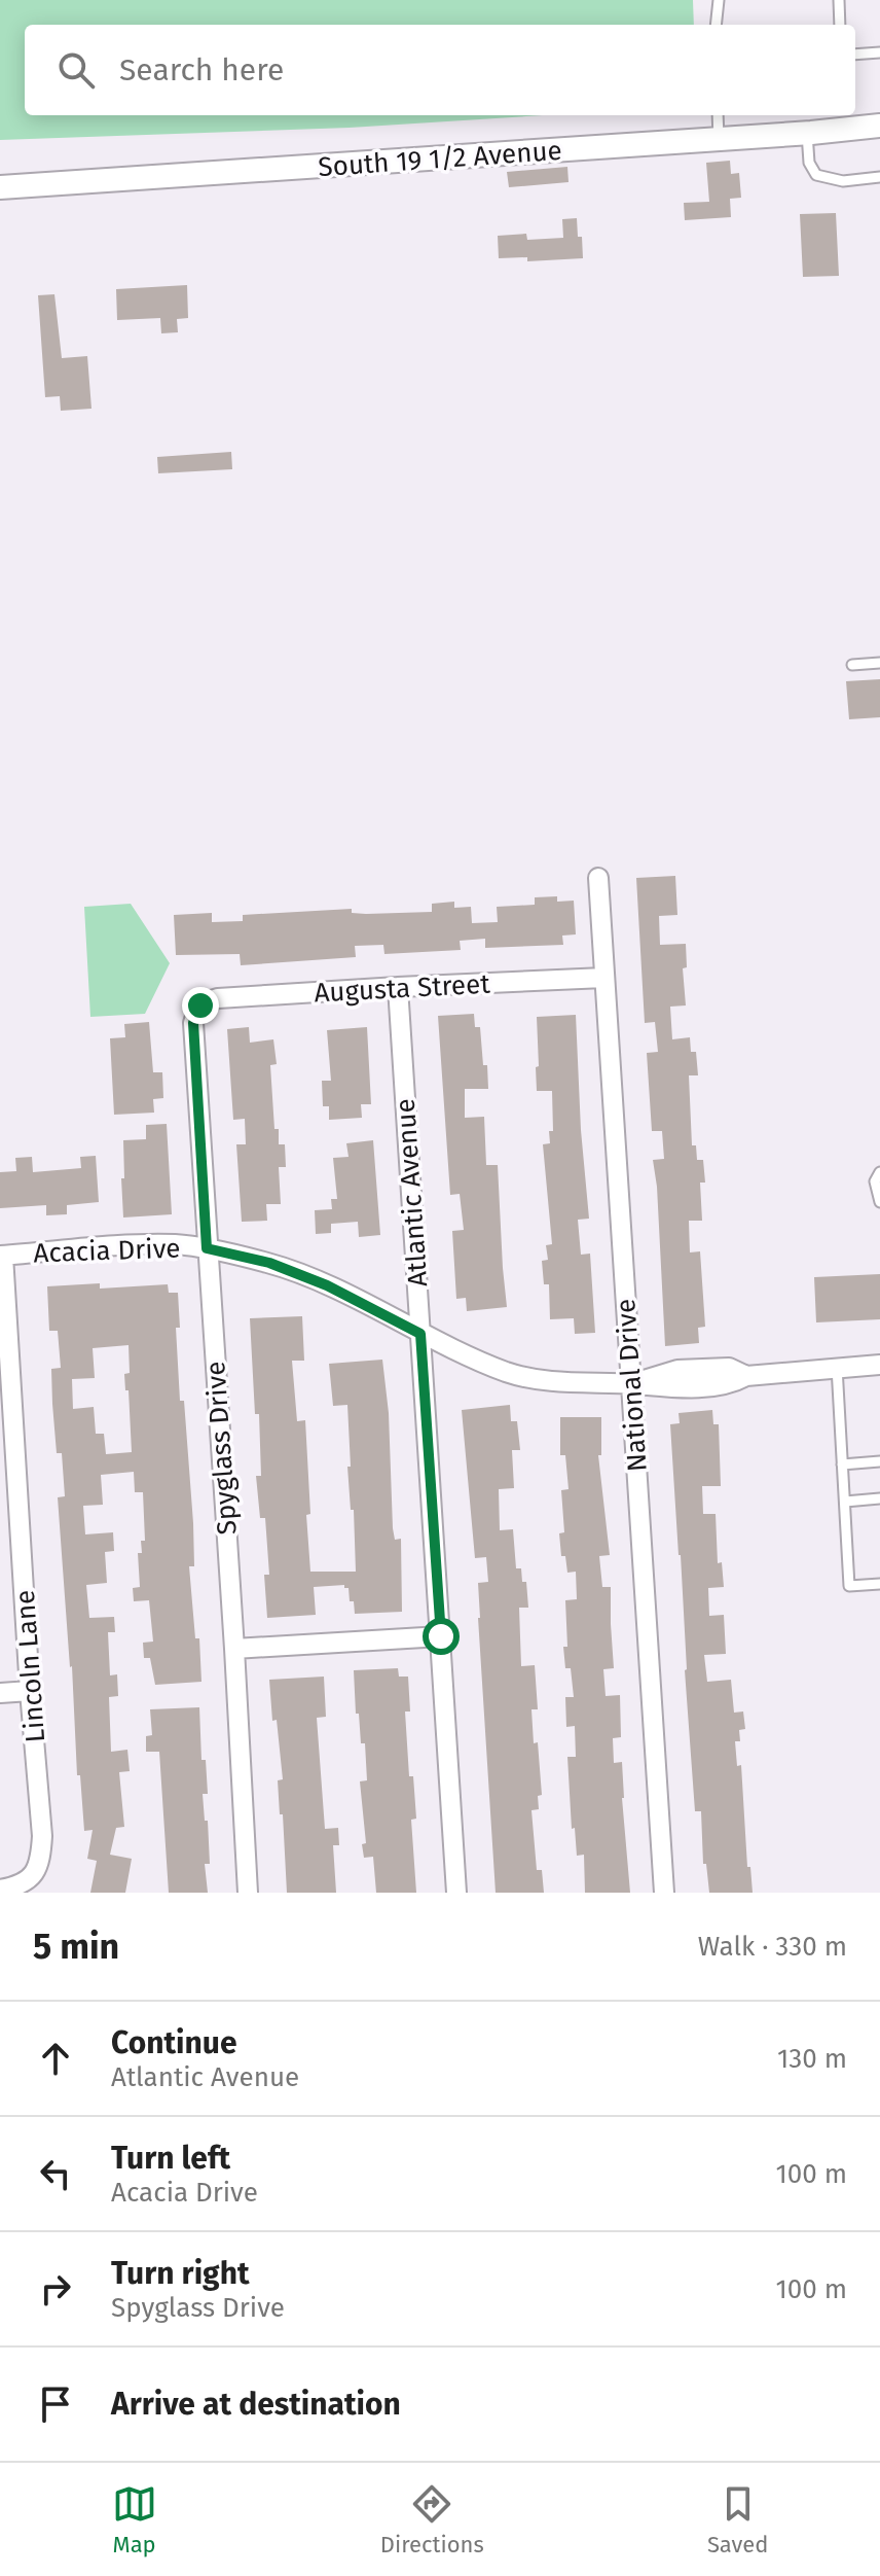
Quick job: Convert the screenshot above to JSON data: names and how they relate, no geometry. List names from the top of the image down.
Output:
{
  "streets": {
    "street": [
      "South 19 1/2 Avenue",
      "Augusta Street",
      "Atlantic Avenue",
      "Acacia Drive",
      "National Drive",
      "Spyglass Drive",
      "Lincoln Lane"
    ]
  },
  "crossings": [
    ["Augusta Street", "Atlantic Avenue"],
    ["Augusta Street", "National Drive"],
    ["Augusta Street", "Spyglass Drive"],
    ["Atlantic Avenue", "Acacia Drive"],
    ["Acacia Drive", "National Drive"],
    ["Acacia Drive", "Spyglass Drive"],
    ["Acacia Drive", "Lincoln Lane"]
  ],
  "page": {
    "search": "Search here",
    "heading": ["5 min", "Walk · 330 m"],
    "list": [
      ["Continue", "Atlantic Avenue", "130 m"],
      ["Turn left", "Acacia Drive", "100 m"],
      ["Turn right", "Spyglass Drive", "100 m"],
      "Arrive at destination"
    ],
    "nav": ["Map", "Directions", "Saved"]
  }
}
